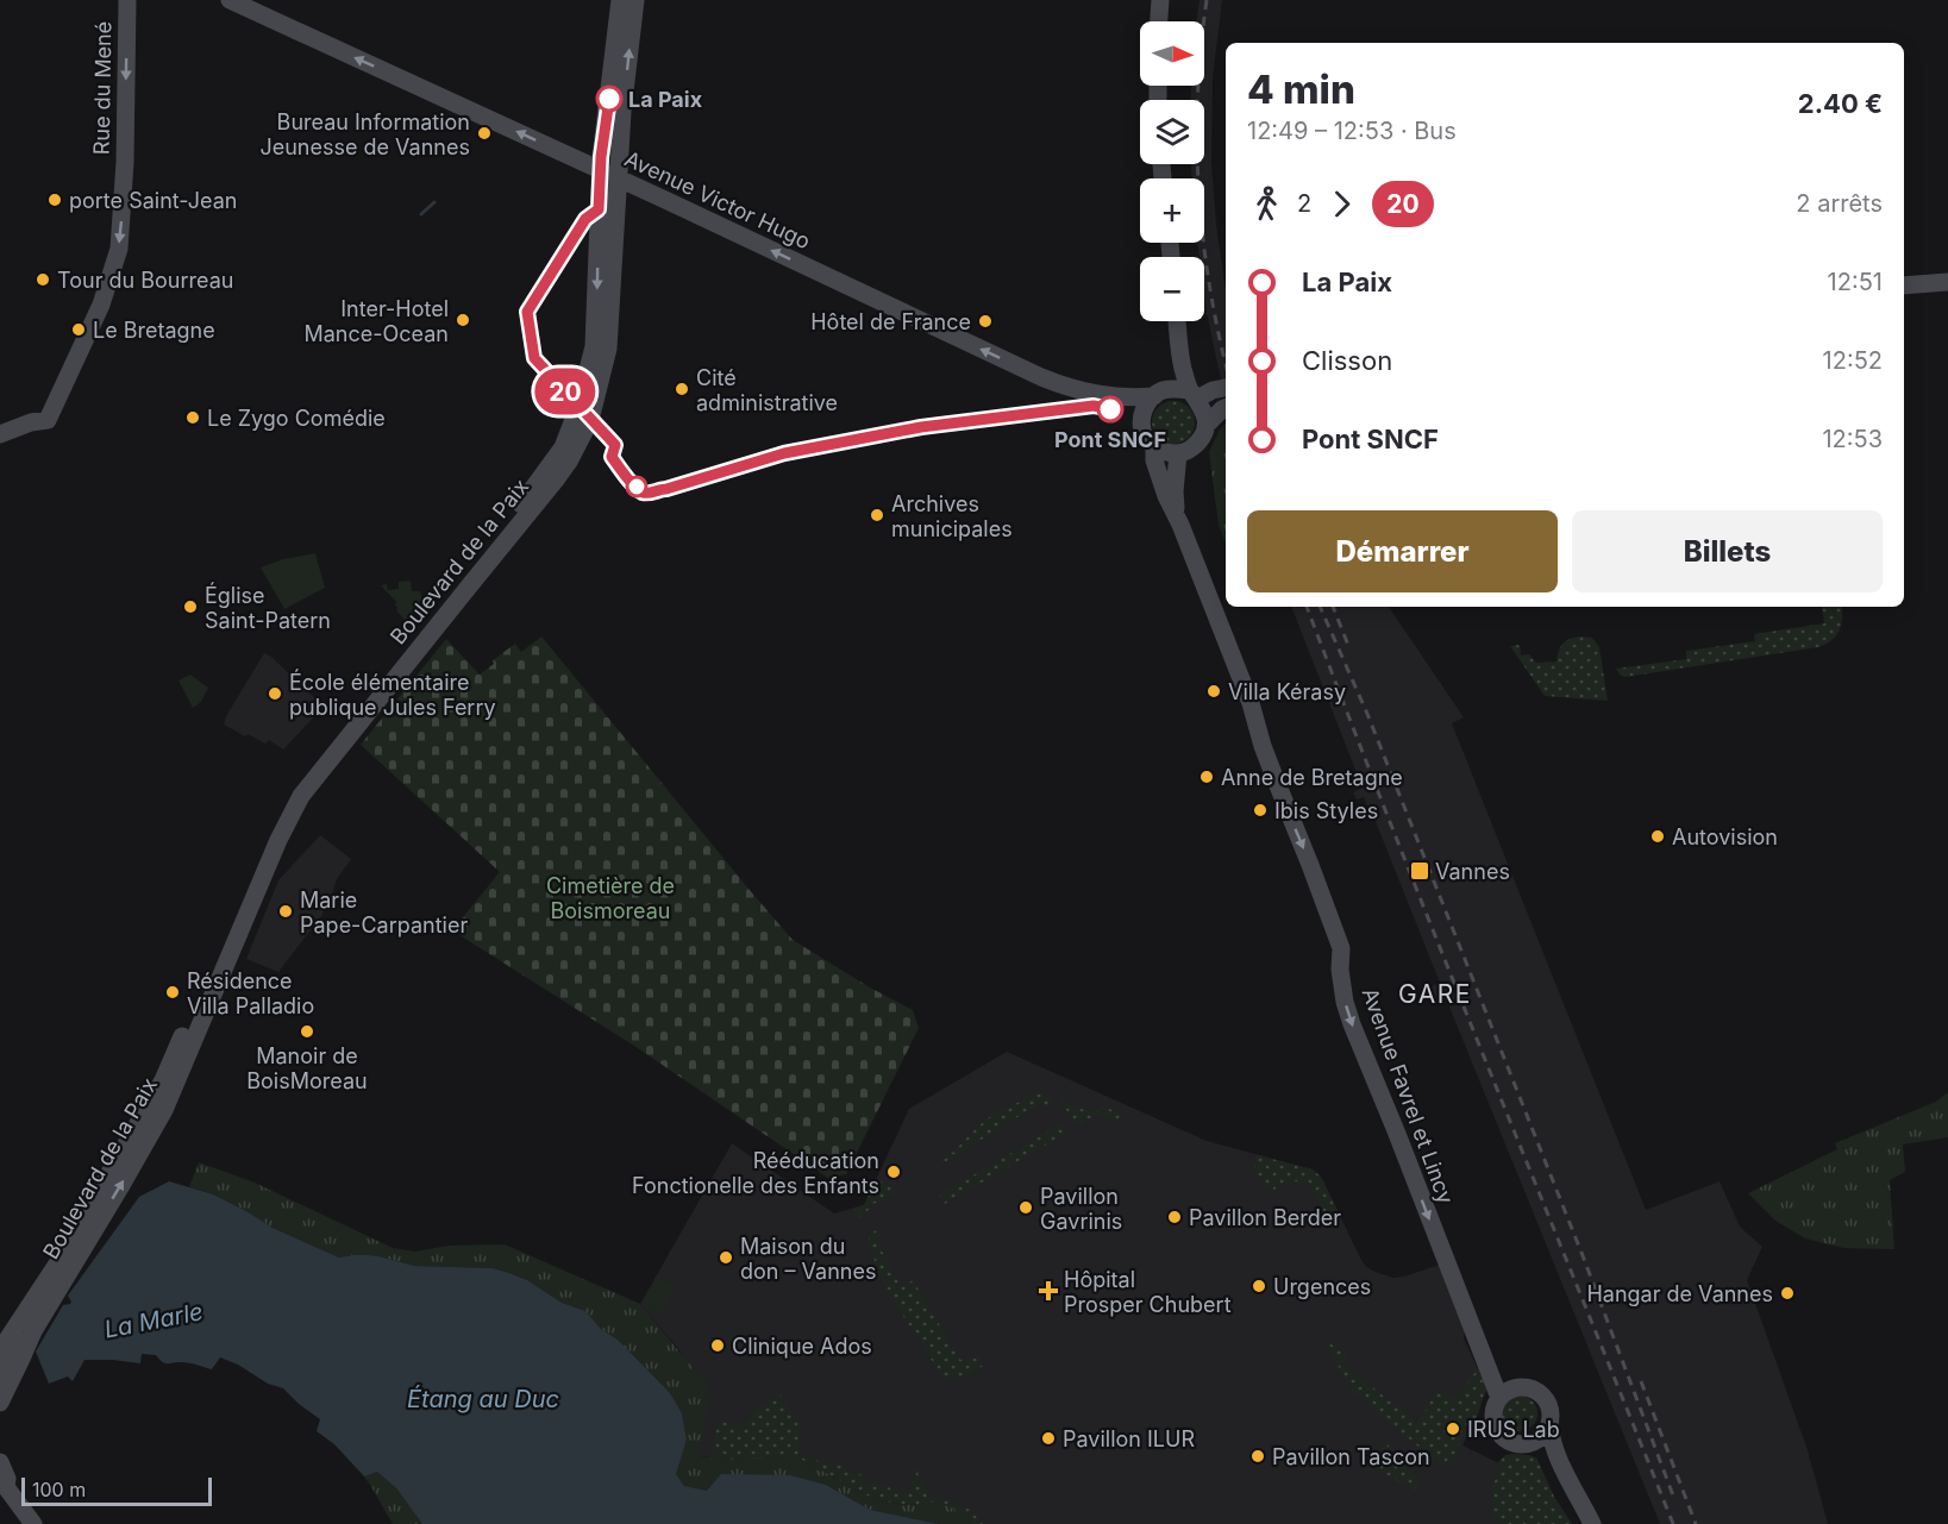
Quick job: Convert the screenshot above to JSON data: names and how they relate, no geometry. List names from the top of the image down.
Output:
{
  "streets": {
    "street": [
      "Rue du Mené",
      "Avenue Victor Hugo",
      "Boulevard de la Paix",
      "Avenue Favrel et Lincy"
    ]
  },
  "crossings": [
    ["Avenue Victor Hugo", "Boulevard de la Paix"],
    ["Avenue Victor Hugo", "Avenue Favrel et Lincy"]
  ],
  "one_way": ["Rue du Mené", "Avenue Victor Hugo", "Avenue Favrel et Lincy"],
  "districts": ["GARE"],
  "water": ["La Marle", "Étang au Duc"],
  "parks": ["Cimetière de Boismoreau"],
  "places": {
    "other": [
      "La Paix",
      "Bureau Information Jeunesse de Vannes",
      "porte Saint-Jean",
      "Tour du Bourreau",
      "Inter-Hotel Mance-Ocean",
      "Hôtel de France",
      "Le Bretagne",
      "Cité administrative",
      "Pont SNCF",
      "Le Zygo Comédie",
      "Archives municipales",
      "Église Saint-Patern",
      "Villa Kérasy",
      "École élémentaire publique Jules Ferry",
      "Anne de Bretagne",
      "Ibis Styles",
      "Autovision",
      "Marie Pape-Carpantier",
      "Résidence Villa Palladio",
      "Manoir de BoisMoreau",
      "Rééducation Fonctionelle des Enfants",
      "Pavillon Gavrinis",
      "Pavillon Berder",
      "Maison du don – Vannes",
      "Urgences",
      "Hangar de Vannes",
      "Clinique Ados",
      "IRUS Lab",
      "Pavillon ILUR",
      "Pavillon Tascon"
    ],
    "transit": ["Vannes"],
    "health": ["Hôpital Prosper Chubert"]
  },
  "lines": ["bus line 20"],
  "scale_bar": "100 m",
  "north": "right",
  "page": {
    "on_map": "20",
    "map_buttons": ["+", "−"],
    "heading": ["4 min", "12:49 – 12:53 · Bus", "2.40 €"],
    "legs": ["2", "20", "2 arrêts"],
    "list": [
      {
        "name": "La Paix",
        "value": "12:51"
      },
      {
        "name": "Clisson",
        "value": "12:52"
      },
      {
        "name": "Pont SNCF",
        "value": "12:53"
      }
    ],
    "buttons": ["Démarrer", "Billets"],
    "scale": "100 m"
  }
}
